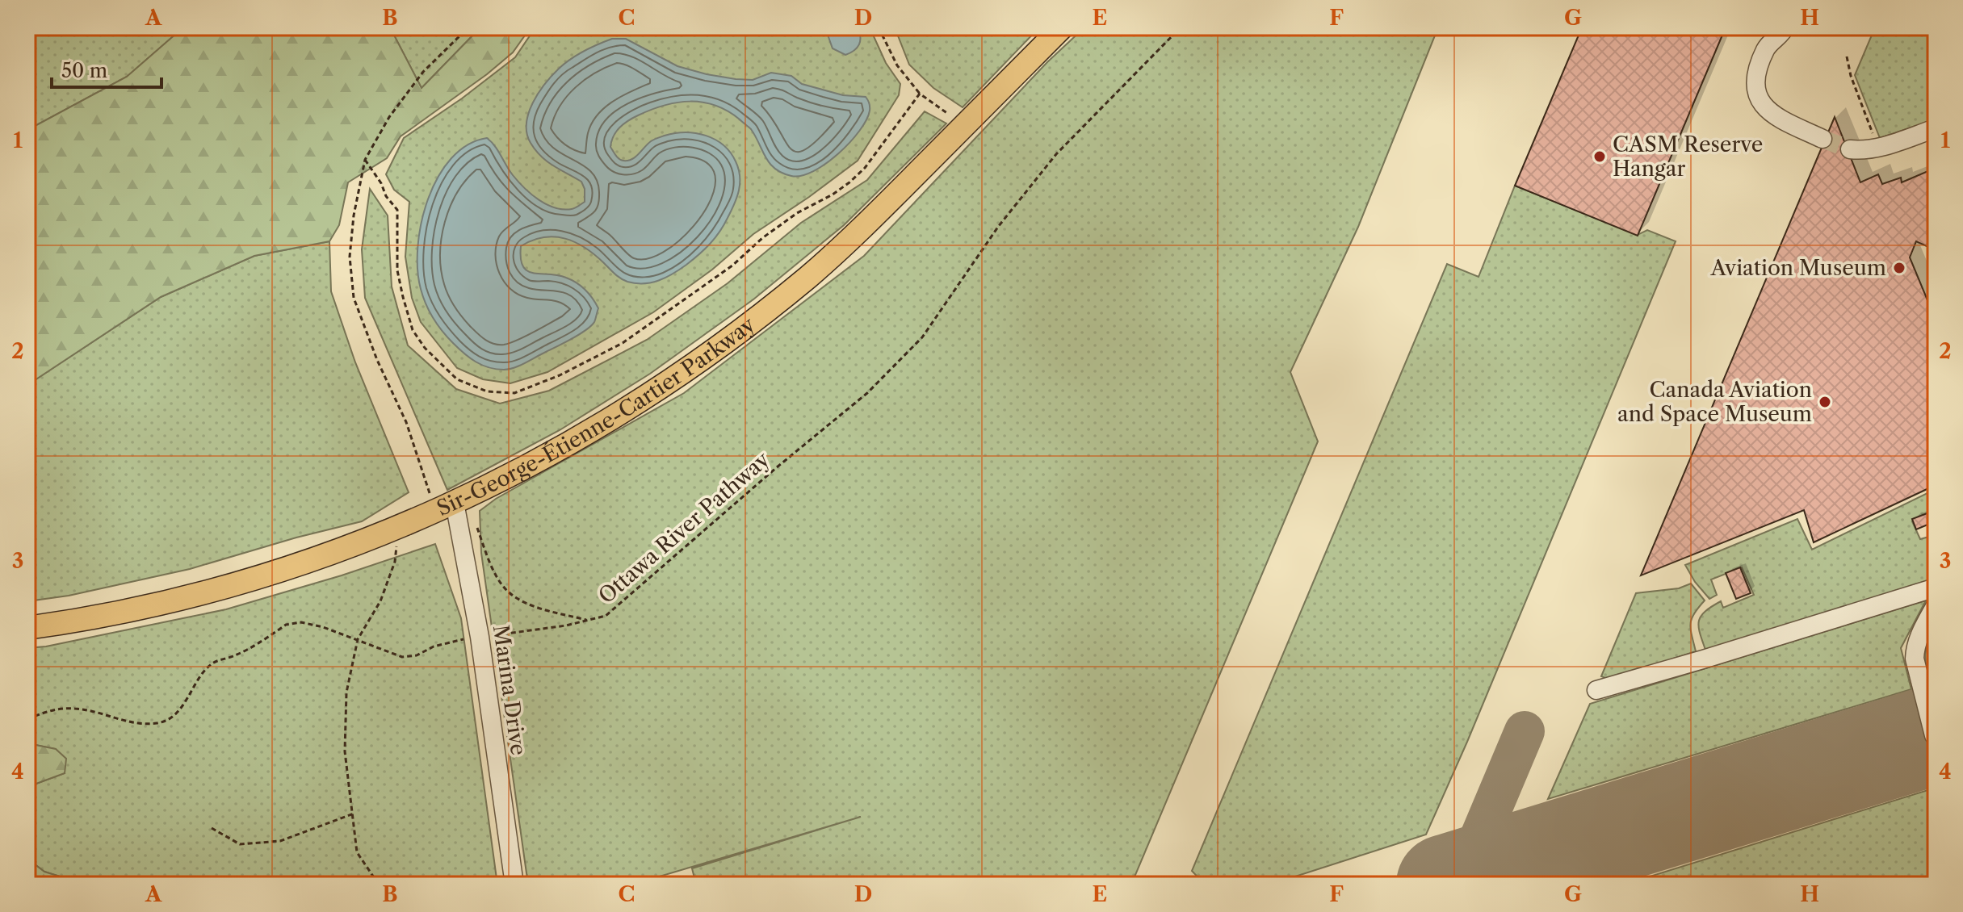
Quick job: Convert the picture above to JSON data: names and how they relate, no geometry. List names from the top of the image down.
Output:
{
  "streets": {
    "main road": ["Sir-George-Étienne-Cartier Parkway"],
    "street": ["Marina Drive"],
    "path": ["Ottawa River Pathway"]
  },
  "crossings": [
    ["Sir-George-Étienne-Cartier Parkway", "Marina Drive"],
    ["Ottawa River Pathway", "Marina Drive"]
  ],
  "places": ["CASM Reserve Hangar", "Aviation Museum", "Canada Aviation and Space Museum"],
  "scale_bar": "50 m",
  "grid": {
    "columns": [
      "A",
      "B",
      "C",
      "D",
      "E",
      "F",
      "G",
      "H"
    ],
    "rows": [
      "1",
      "2",
      "3",
      "4"
    ]
  }
}
